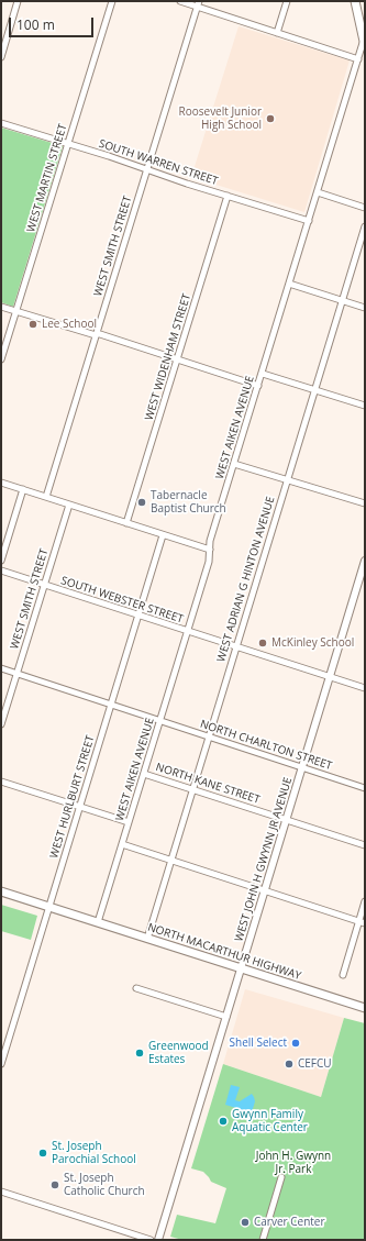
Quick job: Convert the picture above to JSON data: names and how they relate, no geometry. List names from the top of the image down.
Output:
{
  "streets": {
    "main road": ["NORTH MACARTHUR HIGHWAY"],
    "street": [
      "SOUTH WARREN STREET",
      "WEST MARTIN STREET",
      "WEST SMITH STREET",
      "WEST WIDENHAM STREET",
      "WEST AIKEN AVENUE",
      "WEST ADRIAN G HINTON AVENUE",
      "SOUTH WEBSTER STREET",
      "NORTH CHARLTON STREET",
      "NORTH KANE STREET",
      "WEST HURLBURT STREET",
      "WEST JOHN H GWYNN JR AVENUE"
    ]
  },
  "crossings": [
    ["SOUTH WARREN STREET", "WEST MARTIN STREET"],
    ["SOUTH WARREN STREET", "WEST SMITH STREET"],
    ["SOUTH WARREN STREET", "WEST WIDENHAM STREET"],
    ["SOUTH WARREN STREET", "WEST AIKEN AVENUE"],
    ["WEST SMITH STREET", "SOUTH WEBSTER STREET"],
    ["WEST SMITH STREET", "NORTH CHARLTON STREET"],
    ["WEST AIKEN AVENUE", "SOUTH WEBSTER STREET"],
    ["WEST AIKEN AVENUE", "NORTH CHARLTON STREET"],
    ["WEST AIKEN AVENUE", "NORTH KANE STREET"],
    ["WEST AIKEN AVENUE", "NORTH MACARTHUR HIGHWAY"],
    ["WEST ADRIAN G HINTON AVENUE", "SOUTH WEBSTER STREET"],
    ["WEST ADRIAN G HINTON AVENUE", "NORTH CHARLTON STREET"],
    ["WEST ADRIAN G HINTON AVENUE", "NORTH KANE STREET"],
    ["WEST ADRIAN G HINTON AVENUE", "NORTH MACARTHUR HIGHWAY"],
    ["SOUTH WEBSTER STREET", "WEST HURLBURT STREET"],
    ["SOUTH WEBSTER STREET", "WEST JOHN H GWYNN JR AVENUE"],
    ["NORTH CHARLTON STREET", "WEST HURLBURT STREET"],
    ["NORTH CHARLTON STREET", "WEST JOHN H GWYNN JR AVENUE"],
    ["NORTH KANE STREET", "WEST JOHN H GWYNN JR AVENUE"],
    ["WEST HURLBURT STREET", "NORTH MACARTHUR HIGHWAY"],
    ["WEST JOHN H GWYNN JR AVENUE", "NORTH MACARTHUR HIGHWAY"]
  ],
  "parks": ["John H. Gwynn Jr. Park"],
  "places": [
    "Roosevelt Junior High School",
    "Lee School",
    "Tabernacle Baptist Church",
    "McKinley School",
    "Shell Select",
    "Greenwood Estates",
    "CEFCU",
    "Gwynn Family Aquatic Center",
    "St. Joseph Parochial School",
    "St. Joseph Catholic Church",
    "Carver Center"
  ],
  "scale_bar": "100 m"
}
